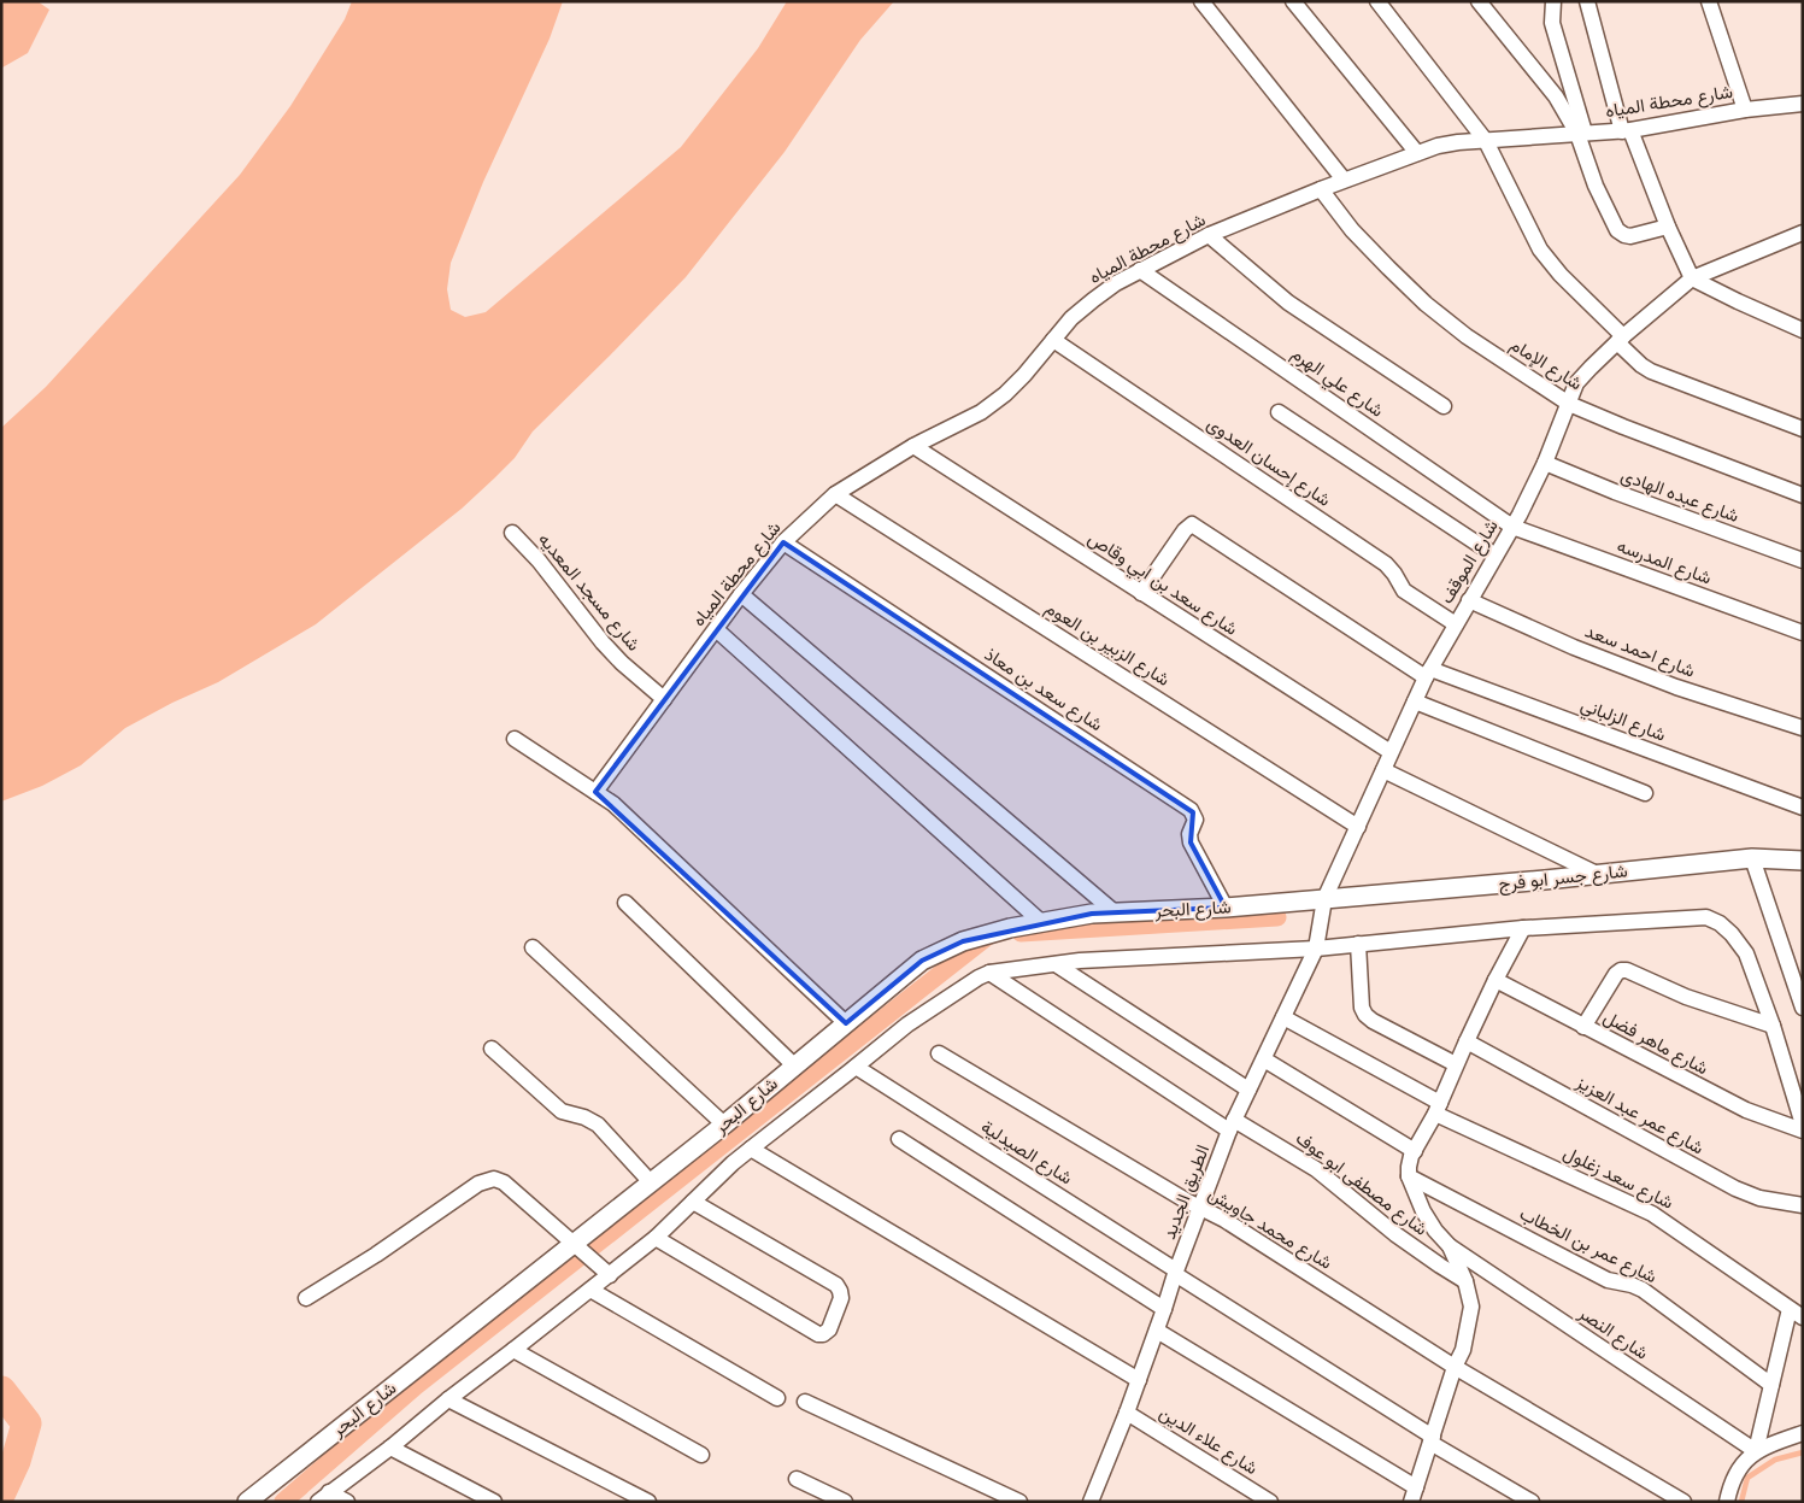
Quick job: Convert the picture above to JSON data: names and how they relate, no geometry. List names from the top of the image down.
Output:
{
  "streets": {
    "street": [
      "شارع محطة المياه",
      "شارع الإمام",
      "شارع علي الهرم",
      "شارع إحسان العدوى",
      "شارع عبده الهادى",
      "شارع الموقف",
      "شارع المدرسه",
      "شارع سعد بن ابي وقاص",
      "شارع مسجد المعديه",
      "شارع الزبير بن العوم",
      "شارع احمد سعد",
      "شارع سعد بن معاذ",
      "شارع الزلباني",
      "شارع جسر ابو فرج",
      "شارع البحر",
      "شارع ماهر فضل",
      "شارع عمر عبد العزيز",
      "شارع الصيدلية",
      "شارع سعد زغلول",
      "شارع مصطفى ابو عوف",
      "الطريق الجديد",
      "شارع محمد جاويش",
      "شارع عمر بن الخطاب",
      "شارع النصر",
      "شارع علاء الدين"
    ]
  },
  "crossings": [
    ["شارع محطة المياه", "شارع الإمام"],
    ["شارع محطة المياه", "شارع علي الهرم"],
    ["شارع محطة المياه", "شارع إحسان العدوى"],
    ["شارع محطة المياه", "شارع سعد بن ابي وقاص"],
    ["شارع محطة المياه", "شارع مسجد المعديه"],
    ["شارع محطة المياه", "شارع الزبير بن العوم"],
    ["شارع محطة المياه", "شارع سعد بن معاذ"],
    ["شارع الإمام", "شارع الموقف"],
    ["شارع علي الهرم", "شارع الموقف"],
    ["شارع علي الهرم", "شارع المدرسه"],
    ["شارع إحسان العدوى", "شارع الموقف"],
    ["شارع عبده الهادى", "شارع الموقف"],
    ["شارع الموقف", "شارع المدرسه"],
    ["شارع الموقف", "شارع سعد بن ابي وقاص"],
    ["شارع الموقف", "شارع الزبير بن العوم"],
    ["شارع الموقف", "شارع احمد سعد"],
    ["شارع الموقف", "شارع الزلباني"],
    ["شارع الموقف", "شارع جسر ابو فرج"],
    ["شارع الموقف", "شارع البحر"],
    ["شارع الموقف", "الطريق الجديد"],
    ["شارع سعد بن ابي وقاص", "شارع الزلباني"],
    ["شارع سعد بن معاذ", "شارع البحر"],
    ["شارع جسر ابو فرج", "شارع البحر"],
    ["شارع جسر ابو فرج", "الطريق الجديد"],
    ["شارع البحر", "الطريق الجديد"],
    ["شارع الصيدلية", "الطريق الجديد"],
    ["شارع سعد زغلول", "الطريق الجديد"],
    ["شارع مصطفى ابو عوف", "الطريق الجديد"],
    ["الطريق الجديد", "شارع محمد جاويش"],
    ["الطريق الجديد", "شارع علاء الدين"]
  ]
}
